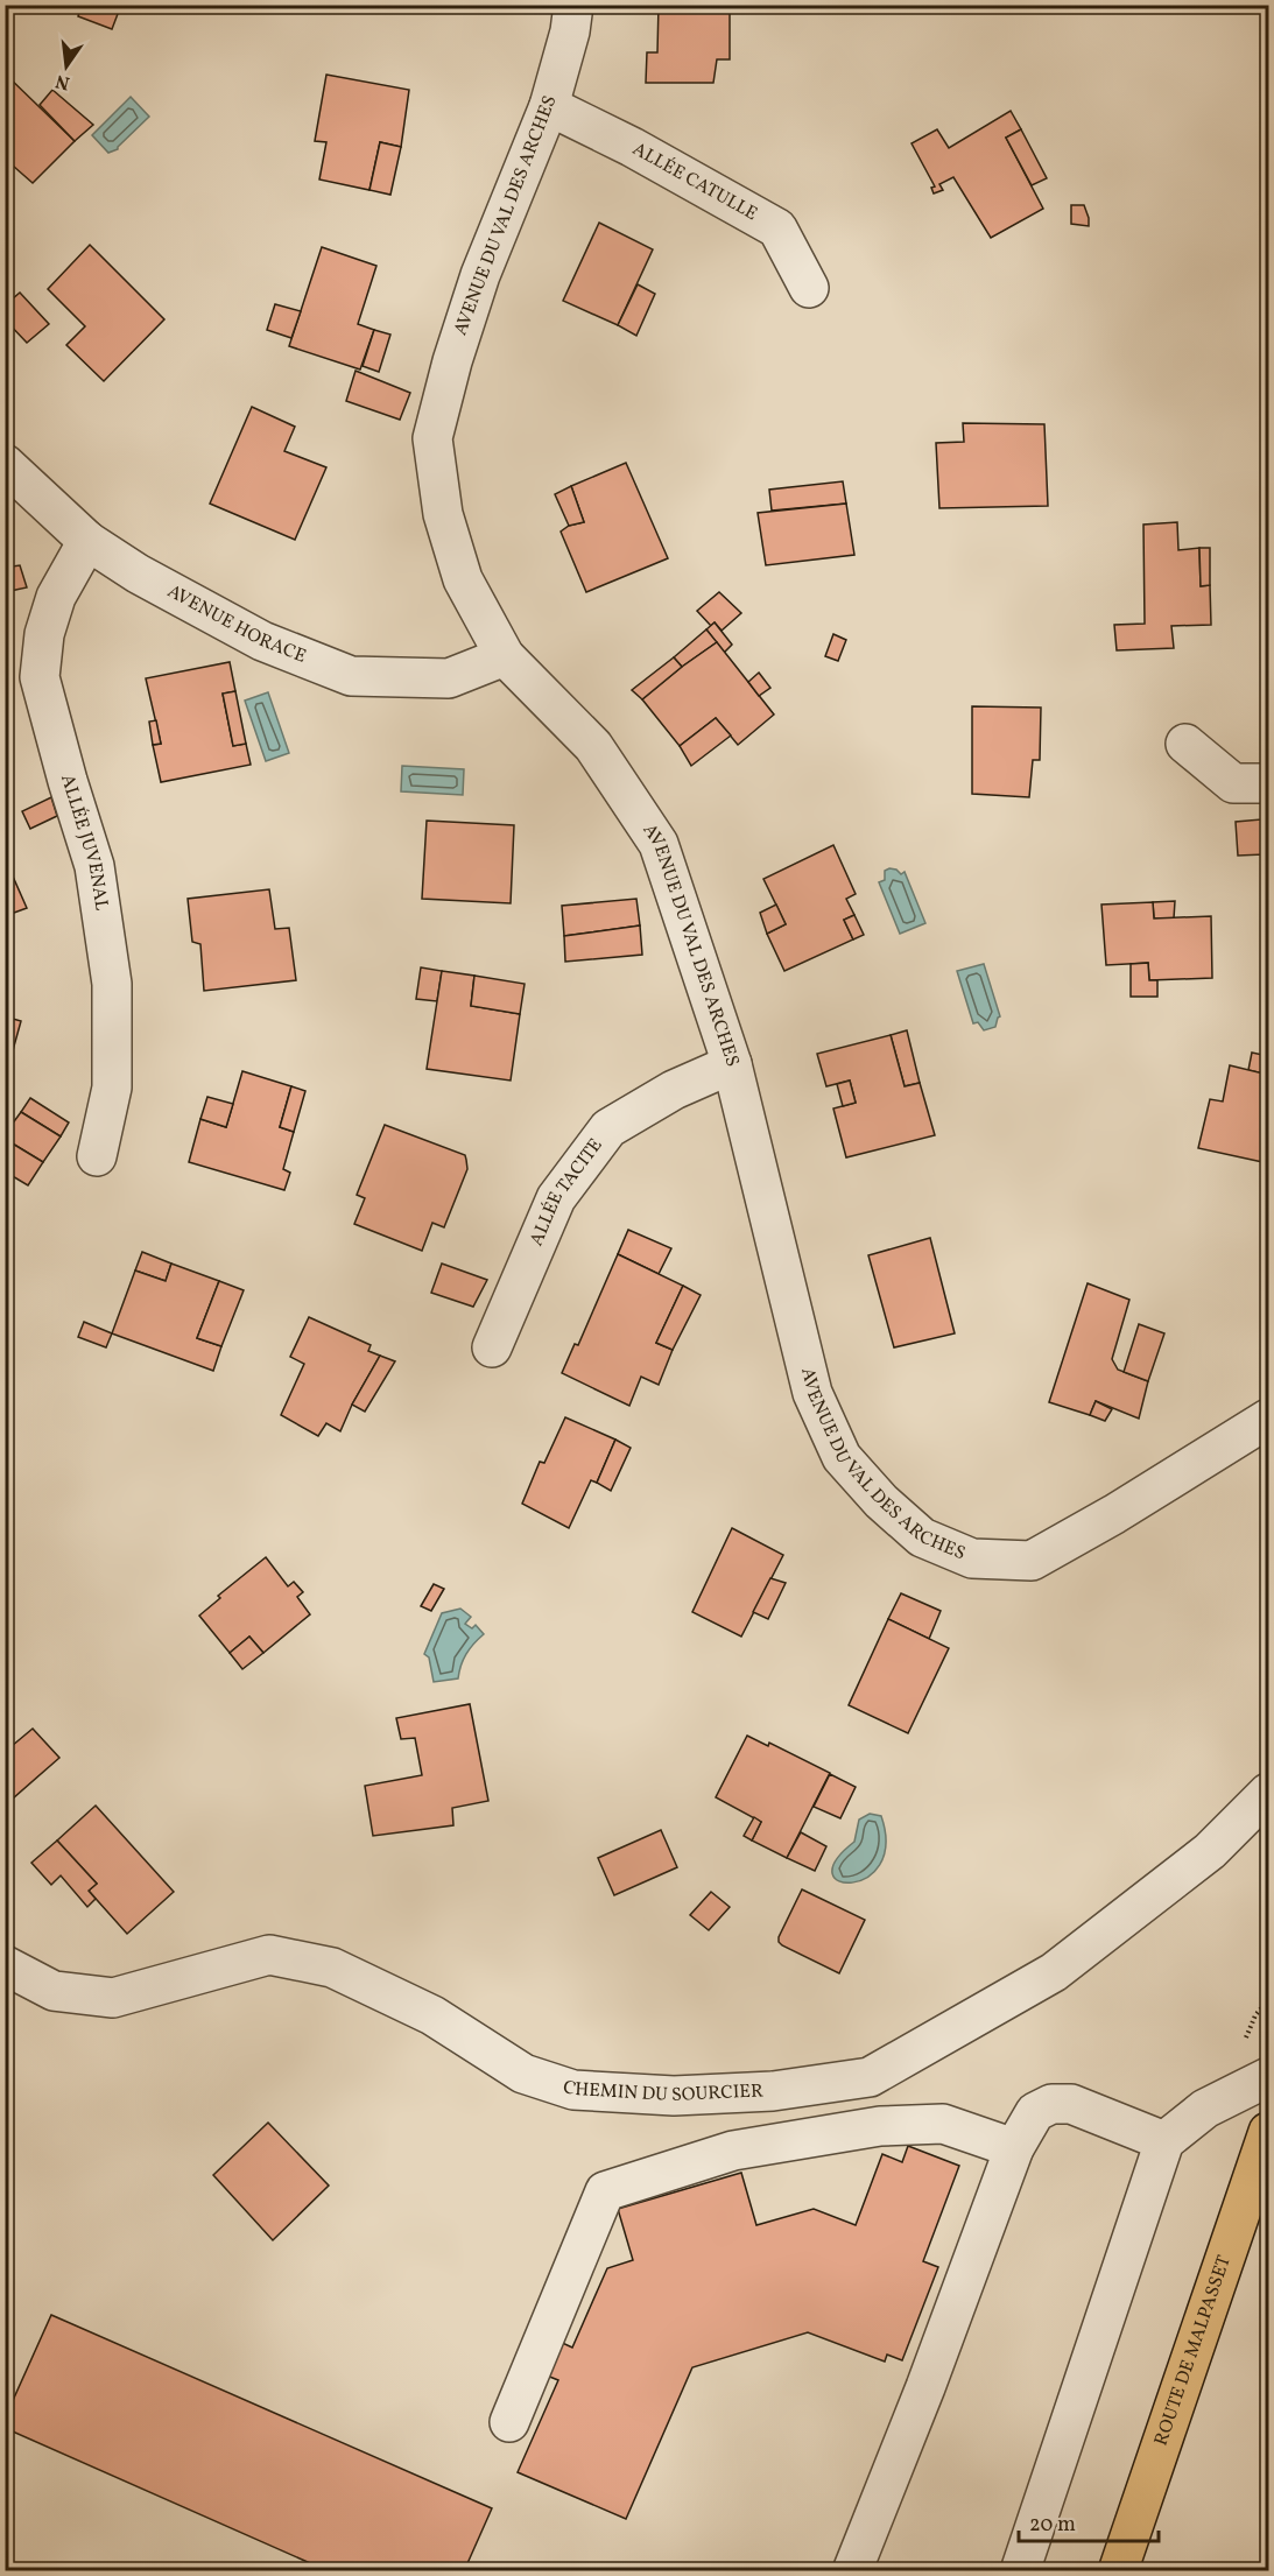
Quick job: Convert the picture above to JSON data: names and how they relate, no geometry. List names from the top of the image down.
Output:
{
  "streets": {
    "main road": ["ROUTE DE MALPASSET"],
    "street": [
      "ALLÉE CATULLE",
      "AVENUE DU VAL DES ARCHES",
      "AVENUE HORACE",
      "ALLÉE JUVENAL",
      "ALLÉE TACITE",
      "CHEMIN DU SOURCIER"
    ]
  },
  "crossings": [
    ["ALLÉE CATULLE", "AVENUE DU VAL DES ARCHES"],
    ["AVENUE DU VAL DES ARCHES", "AVENUE HORACE"],
    ["AVENUE DU VAL DES ARCHES", "ALLÉE TACITE"],
    ["AVENUE HORACE", "ALLÉE JUVENAL"]
  ],
  "scale_bar": "20 m",
  "north": "bottom"
}
